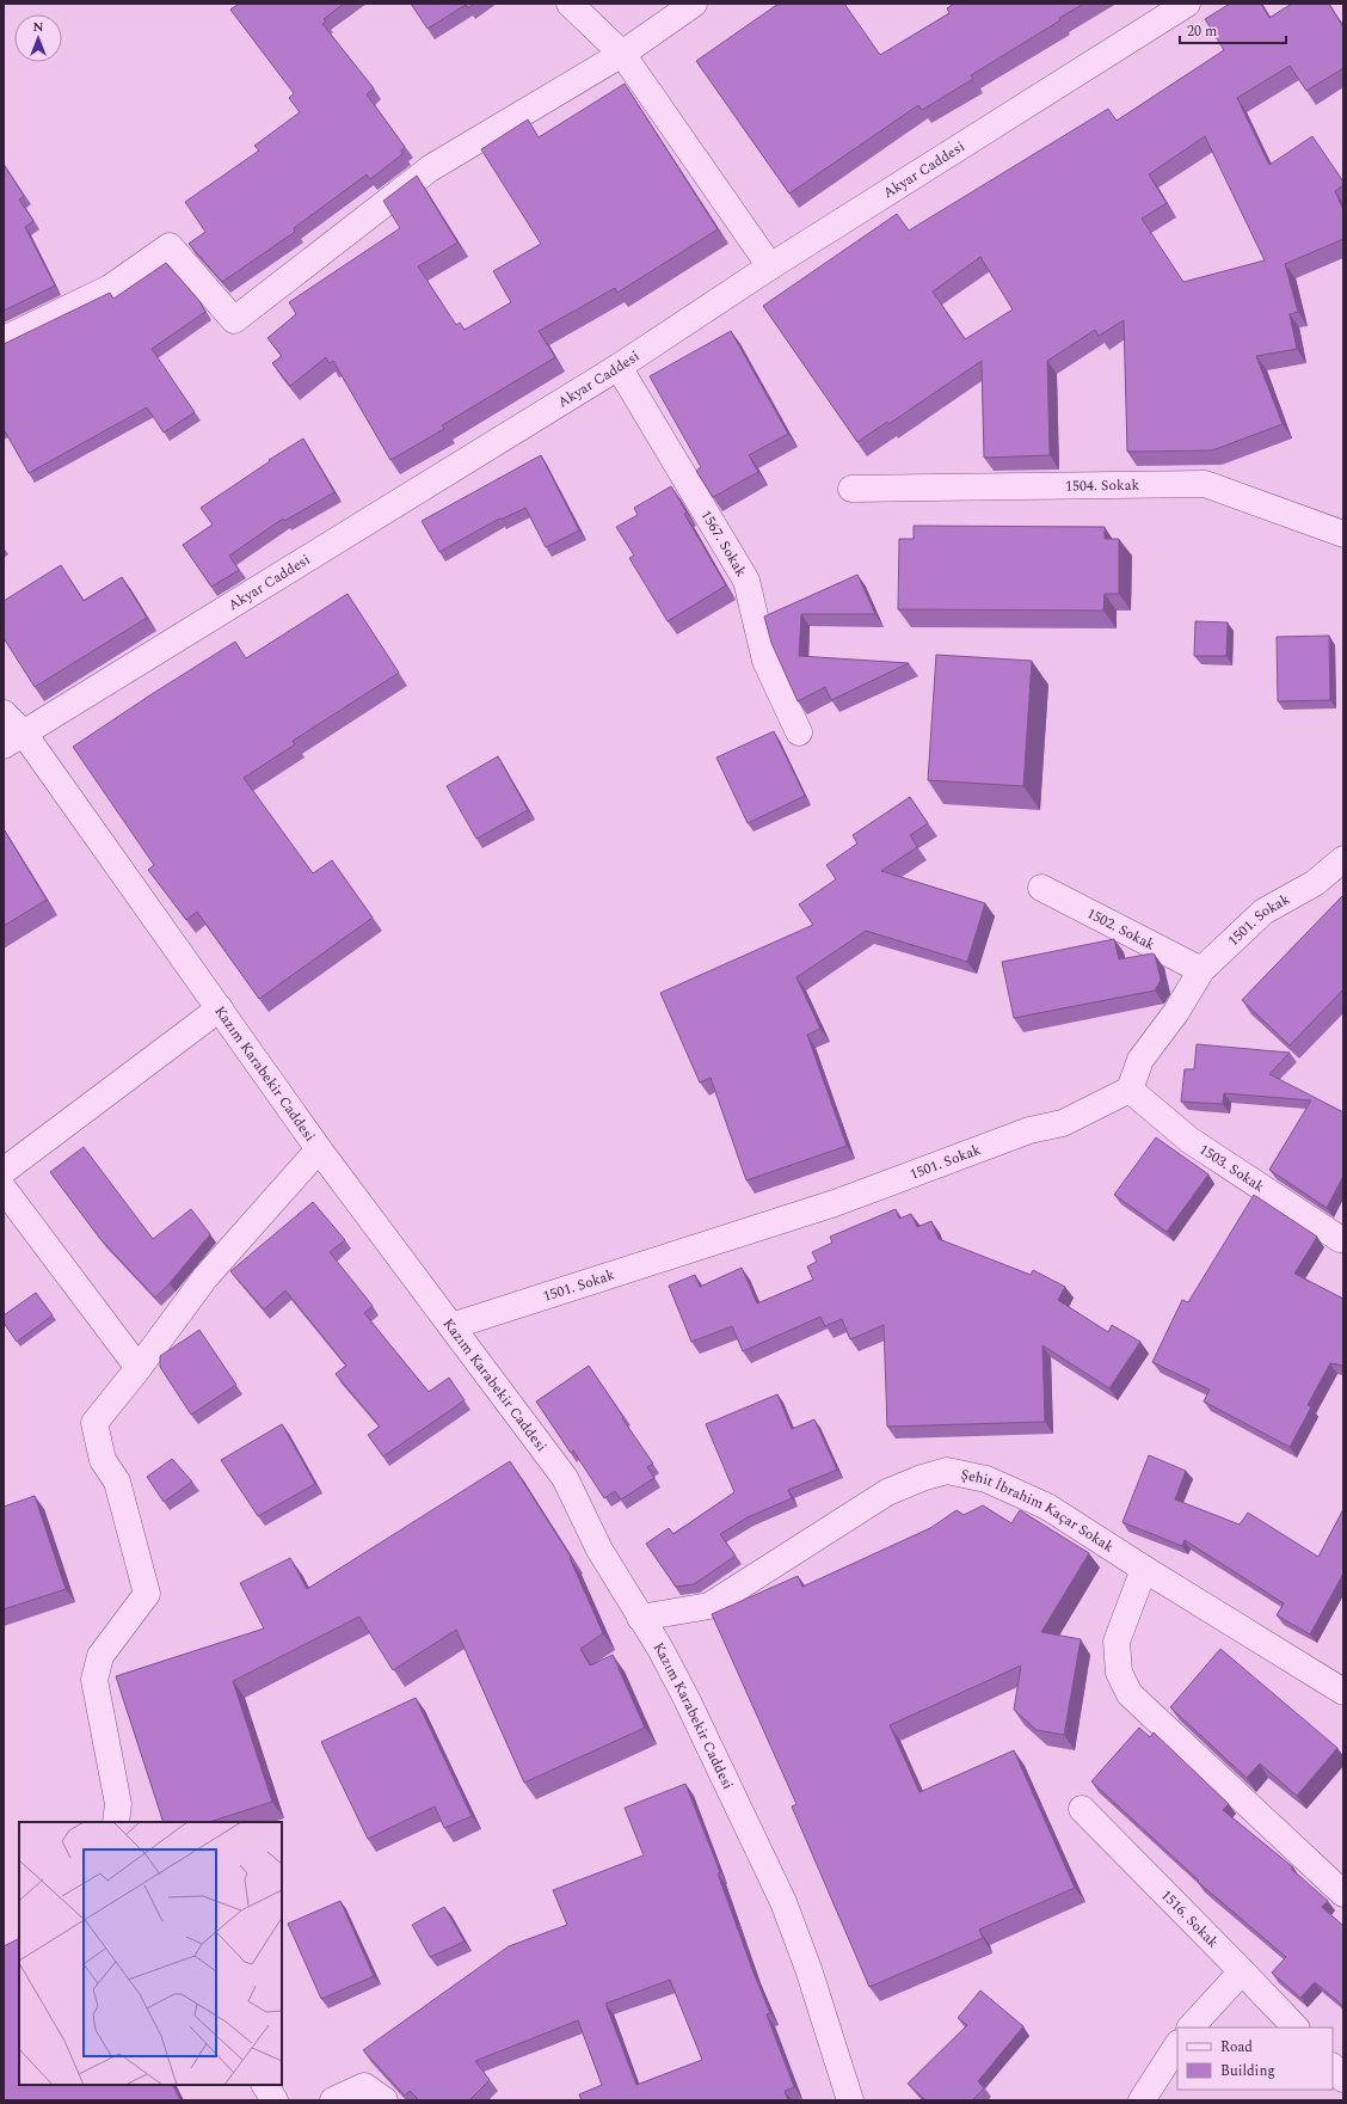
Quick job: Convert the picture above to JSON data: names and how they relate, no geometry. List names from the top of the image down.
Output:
{
  "streets": {
    "street": [
      "Akyar Caddesi",
      "1504. Sokak",
      "1567. Sokak",
      "1501. Sokak",
      "1502. Sokak",
      "Kazım Karabekir Caddesi",
      "1503. Sokak",
      "Şehit İbrahim Kaçar Sokak",
      "1516. Sokak"
    ]
  },
  "crossings": [
    ["Akyar Caddesi", "1567. Sokak"],
    ["Akyar Caddesi", "Kazım Karabekir Caddesi"],
    ["1501. Sokak", "1502. Sokak"],
    ["1501. Sokak", "Kazım Karabekir Caddesi"],
    ["1501. Sokak", "1503. Sokak"],
    ["Kazım Karabekir Caddesi", "Şehit İbrahim Kaçar Sokak"]
  ],
  "legend": ["Road", "Building"],
  "scale_bar": "20 m",
  "north": "top"
}
